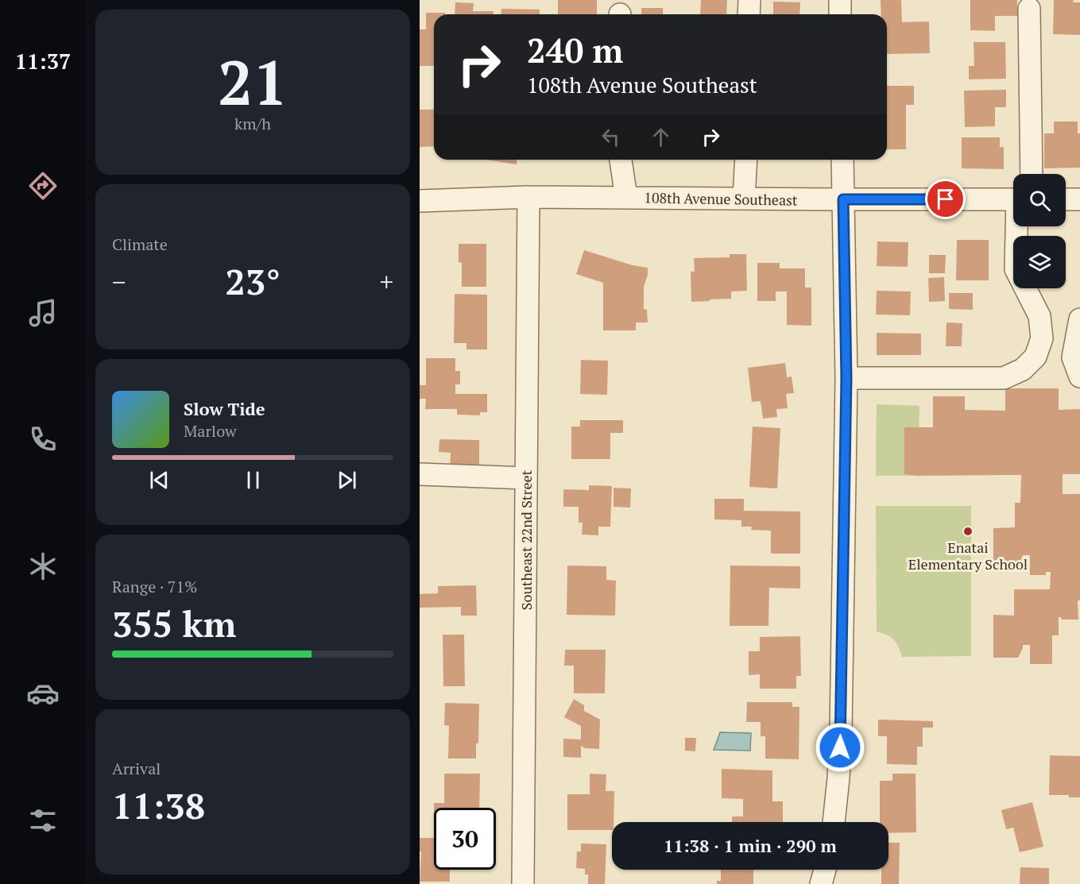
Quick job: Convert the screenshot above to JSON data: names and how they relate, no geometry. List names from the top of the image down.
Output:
{
  "streets": {
    "street": ["108th Avenue Southeast", "Southeast 22nd Street"]
  },
  "crossings": [
    ["108th Avenue Southeast", "Southeast 22nd Street"]
  ],
  "places": ["Enatai Elementary School"],
  "page": {
    "tabs": "11:37",
    "tile": [
      ["21", "km/h"],
      "Climate",
      ["Range · 71%", "355 km"],
      ["Arrival", "11:38"]
    ],
    "turn": ["240 m", "108th Avenue Southeast"],
    "heat": ["−", "23°", "+"],
    "song": ["Slow Tide", "Marlow"],
    "limit": "30",
    "trip": "11:38 · 1 min · 290 m"
  }
}
